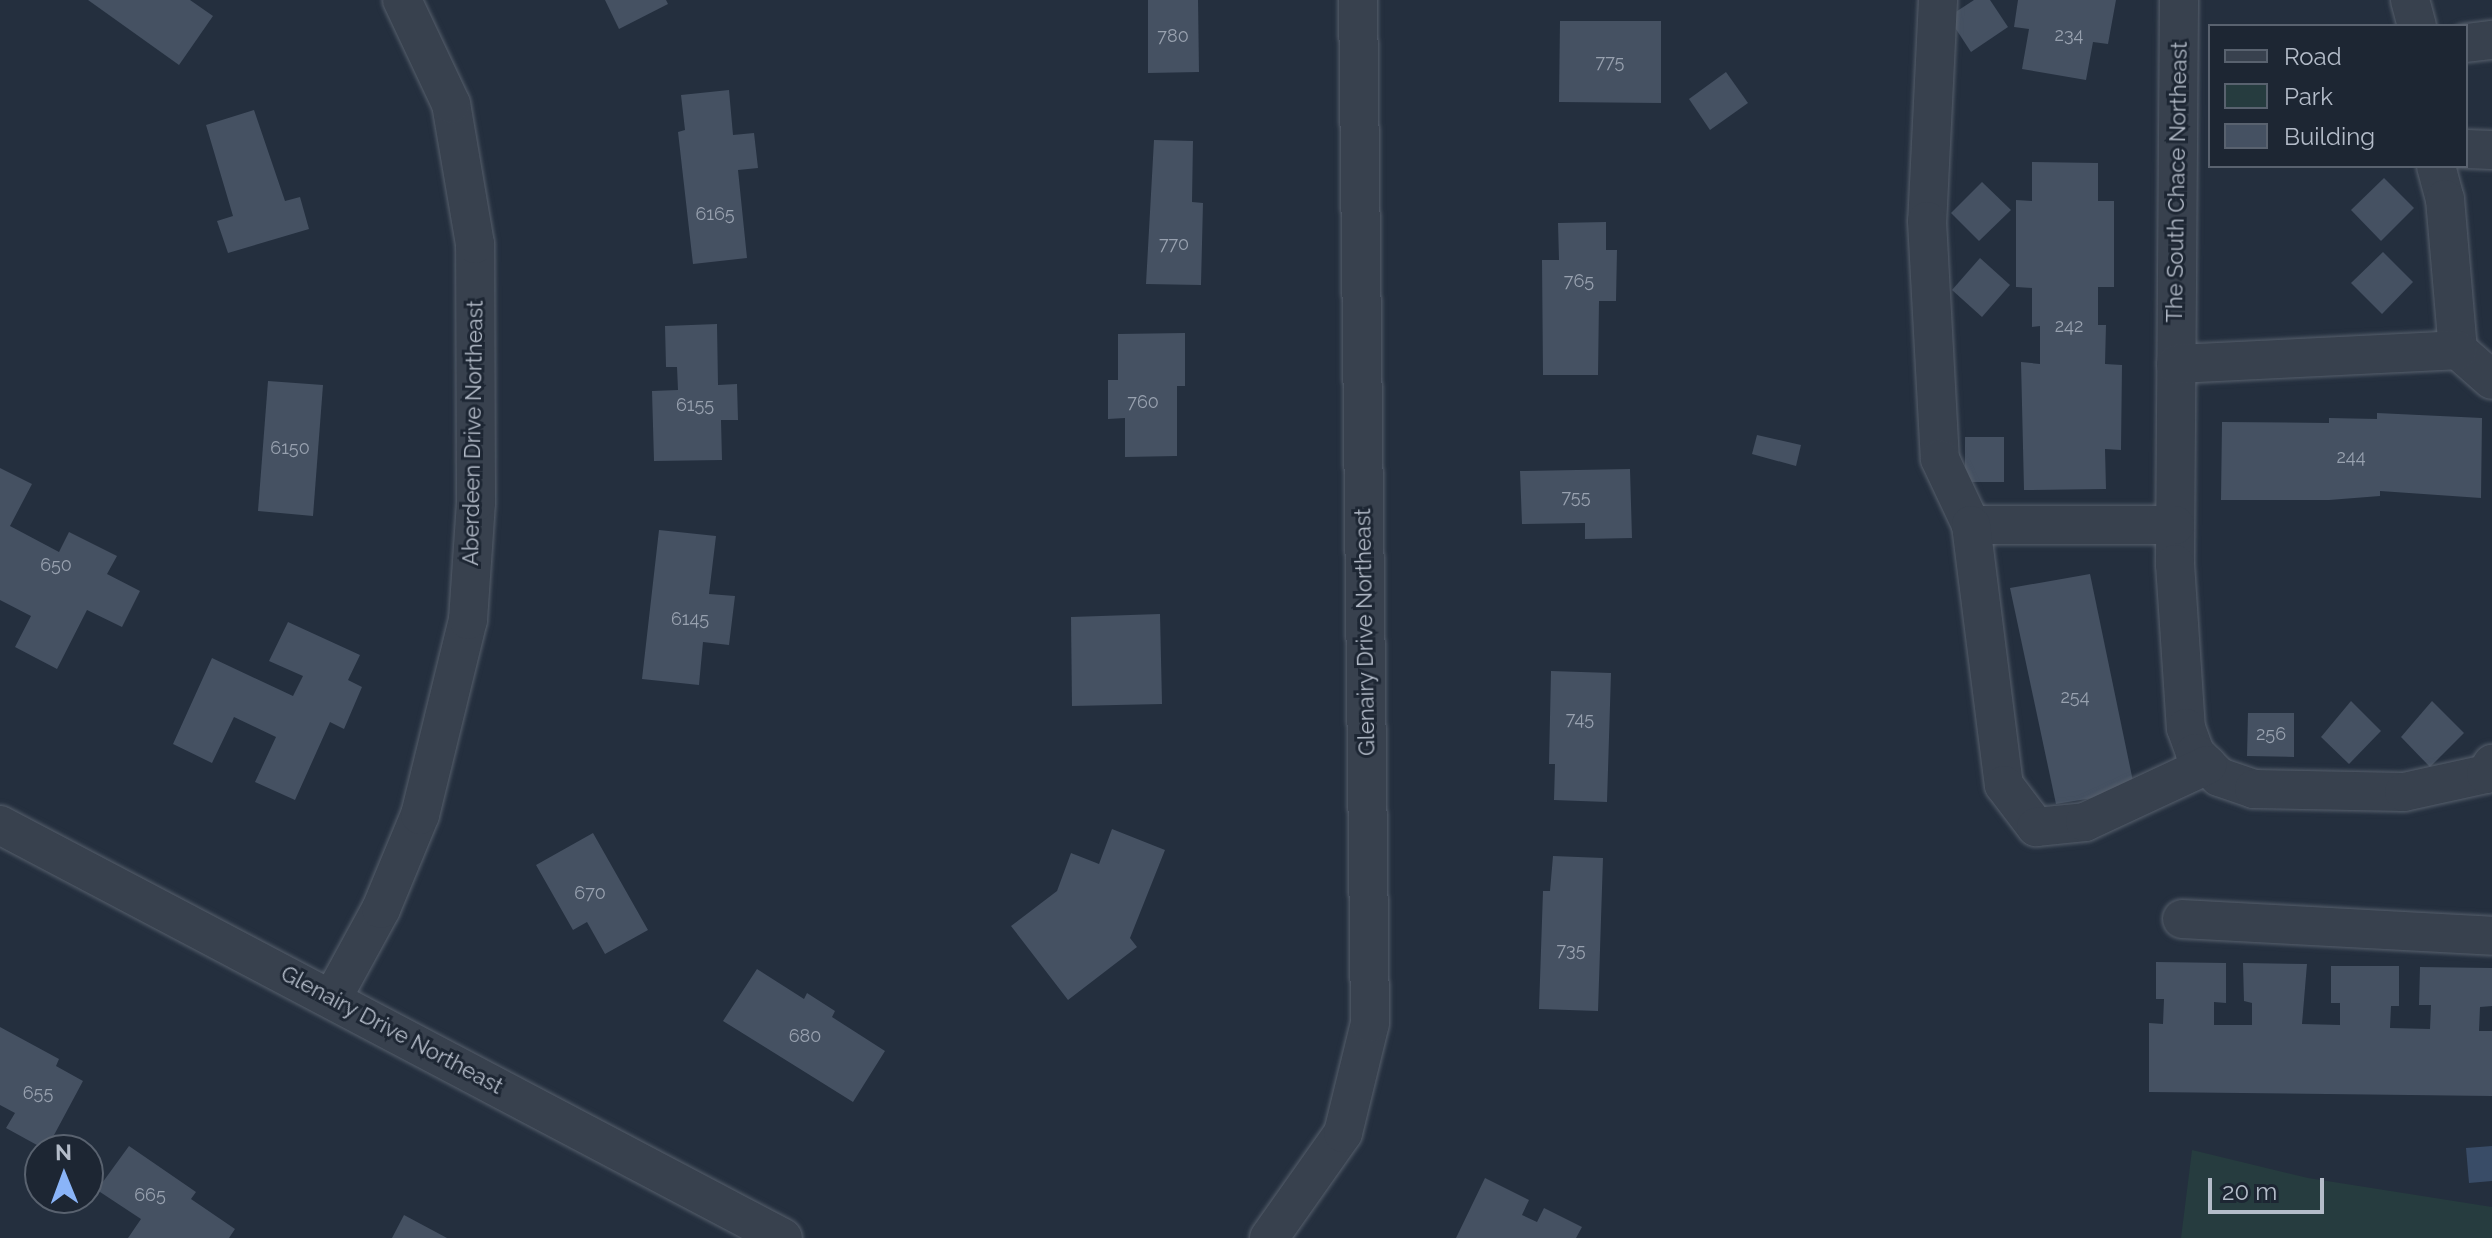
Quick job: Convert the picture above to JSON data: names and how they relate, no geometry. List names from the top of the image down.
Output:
{
  "streets": {
    "street": ["The South Chace Northeast", "Aberdeen Drive Northeast", "Glenairy Drive Northeast"]
  },
  "crossings": [
    ["Aberdeen Drive Northeast", "Glenairy Drive Northeast"]
  ],
  "house_numbers": [
    "234",
    "780",
    "775",
    "6165",
    "770",
    "765",
    "242",
    "760",
    "6155",
    "6150",
    "244",
    "755",
    "650",
    "6145",
    "254",
    "745",
    "256",
    "670",
    "735",
    "680",
    "655",
    "665"
  ],
  "legend": ["Road", "Park", "Building"],
  "scale_bar": "20 m",
  "north": "top"
}
